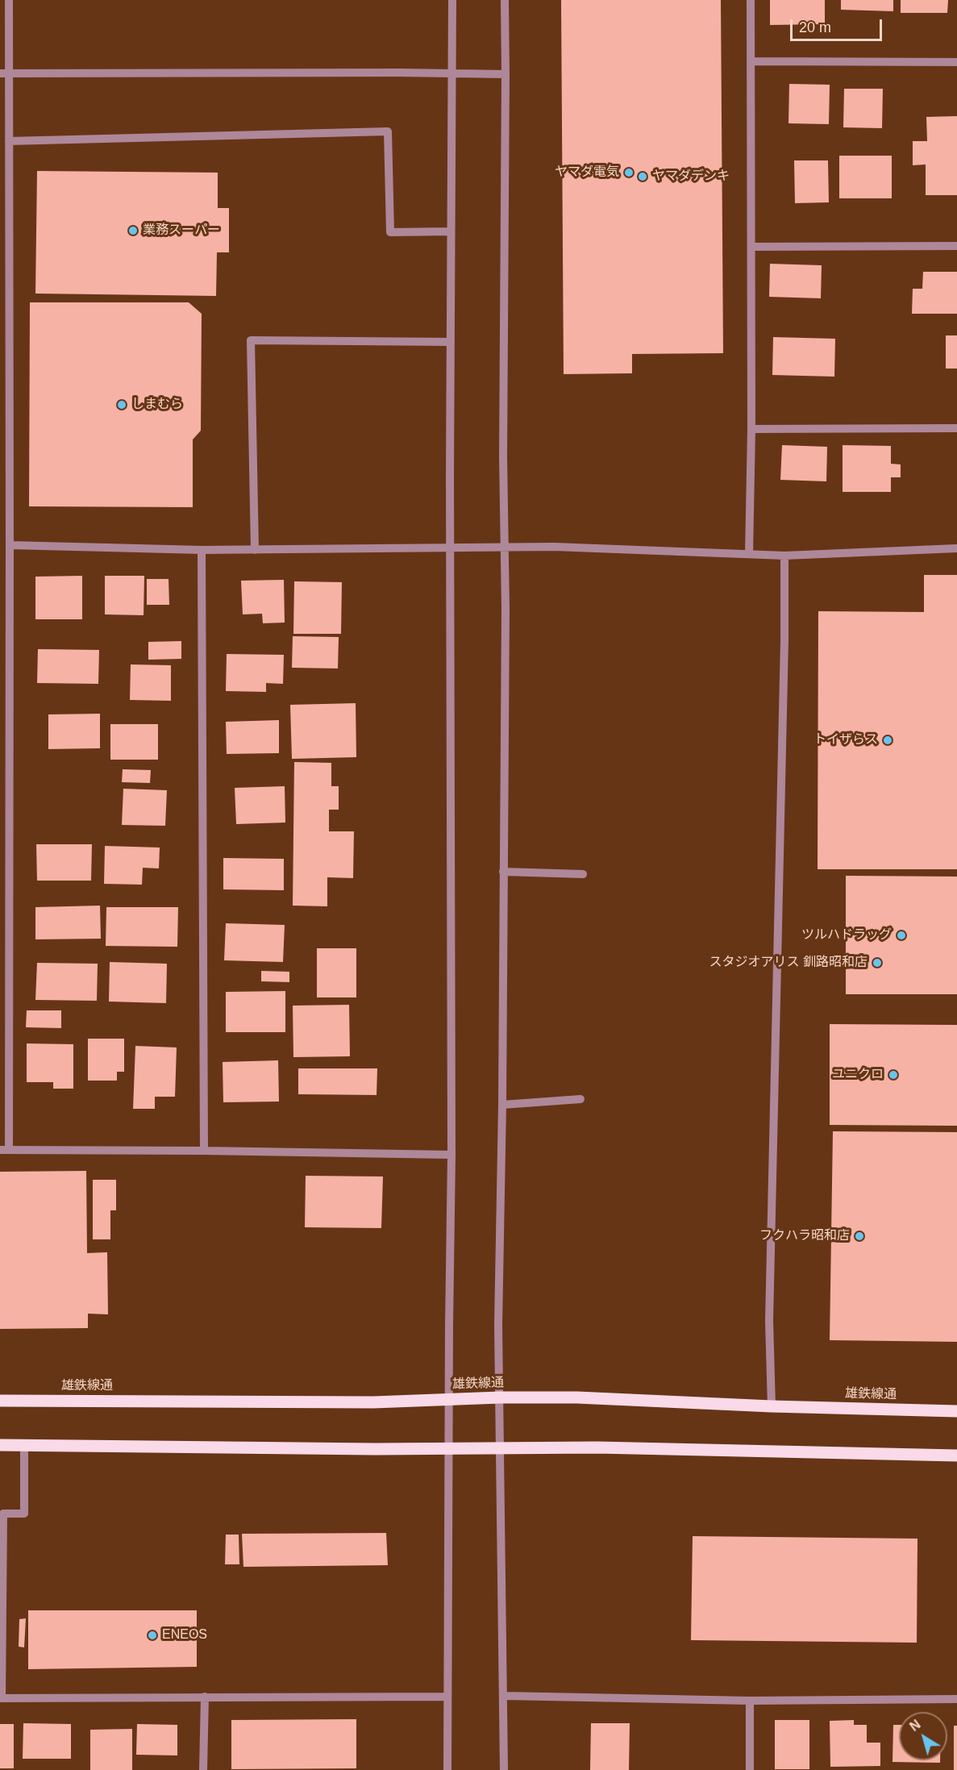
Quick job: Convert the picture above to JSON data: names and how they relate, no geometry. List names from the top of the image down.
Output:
{
  "streets": {
    "main road": ["雄鉄線通"]
  },
  "places": [
    "ヤマダ電気",
    "ヤマダデンキ",
    "業務スーパー",
    "しまむら",
    "トイザらス",
    "ツルハドラッグ",
    "スタジオアリス 釧路昭和店",
    "ユニクロ",
    "フクハラ昭和店",
    "ENEOS"
  ],
  "scale_bar": "20 m",
  "north": "top left"
}
